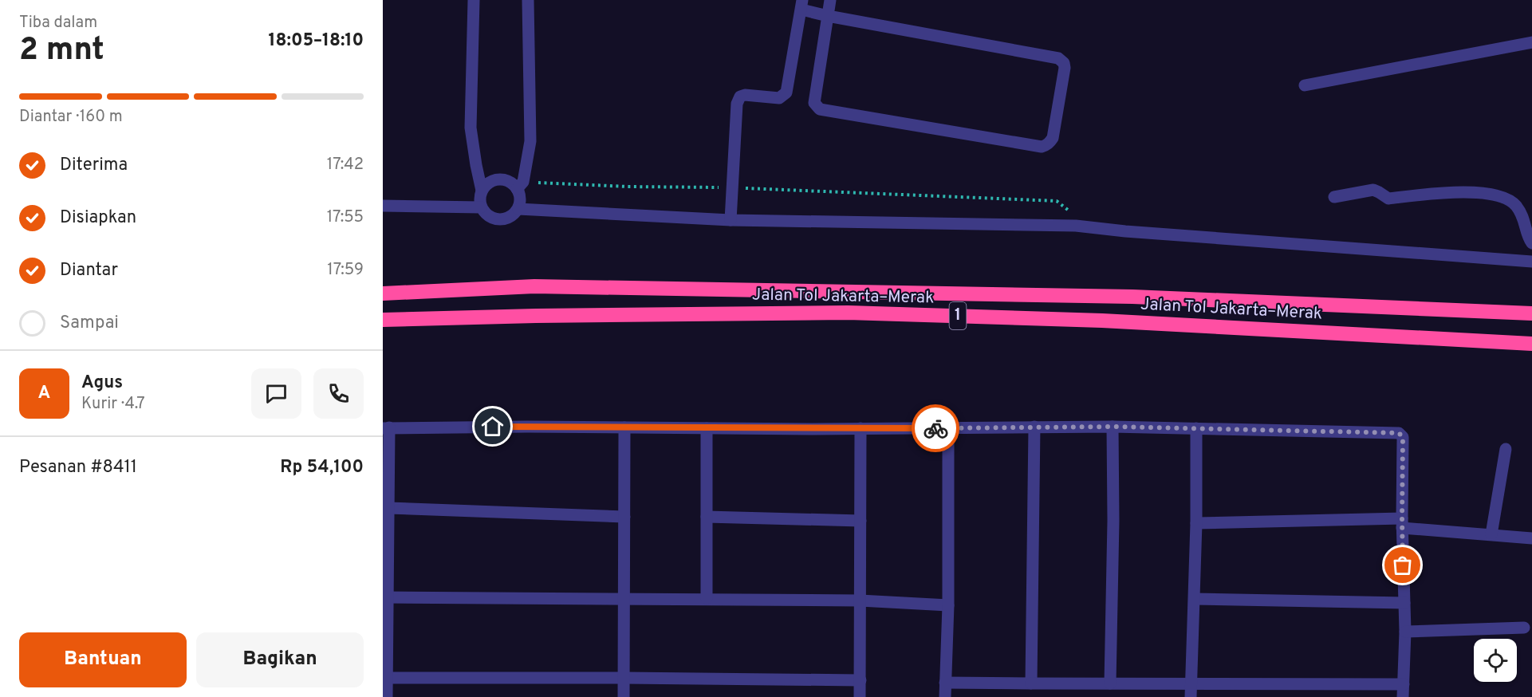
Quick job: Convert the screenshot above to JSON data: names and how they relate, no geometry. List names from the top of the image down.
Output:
{
  "streets": {
    "highway": ["Jalan Tol Jakarta–Merak", "1"]
  },
  "page": {
    "heading": ["2 mnt", "Tiba dalam", "18:05–18:10"],
    "panel": [
      "Agus",
      "Kurir · 4.7",
      "Pesanan #8411",
      "Rp 54,100"
    ],
    "bar": "Diantar · 160 m",
    "list": [
      ["Diterima", "17:42"],
      ["Disiapkan", "17:55"],
      ["Diantar", "17:59"],
      "Sampai"
    ],
    "round": "A",
    "buttons": ["Bantuan", "Bagikan"]
  }
}
